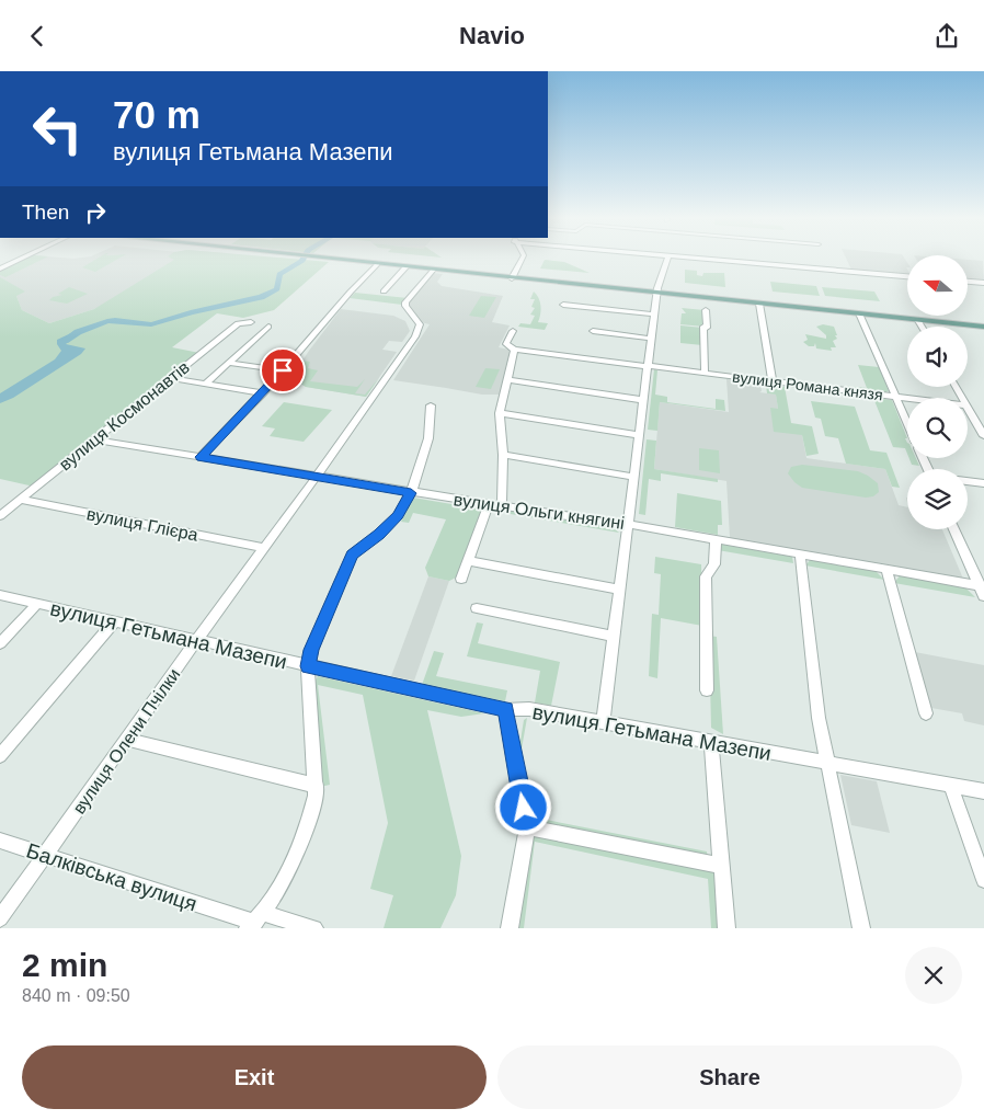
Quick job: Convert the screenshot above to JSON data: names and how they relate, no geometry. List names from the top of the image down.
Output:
{
  "streets": {
    "street": [
      "вулиця Романа князя",
      "вулиця Космонавтів",
      "вулиця Ольги княгині",
      "вулиця Глієра",
      "вулиця Гетьмана Мазепи",
      "вулиця Олени Пчілки",
      "Балківська вулиця"
    ]
  },
  "crossings": [
    ["вулиця Космонавтів", "вулиця Ольги княгині"],
    ["вулиця Космонавтів", "вулиця Глієра"],
    ["вулиця Ольги княгині", "вулиця Олени Пчілки"],
    ["вулиця Глієра", "вулиця Олени Пчілки"],
    ["вулиця Гетьмана Мазепи", "вулиця Олени Пчілки"],
    ["вулиця Олени Пчілки", "Балківська вулиця"]
  ],
  "north": "left",
  "page": {
    "header": "Navio",
    "turn": ["70 m", "вулиця Гетьмана Мазепи"],
    "then": "Then",
    "heading": ["2 min", "840 m · 09:50"],
    "buttons": ["Exit", "Share"]
  }
}
